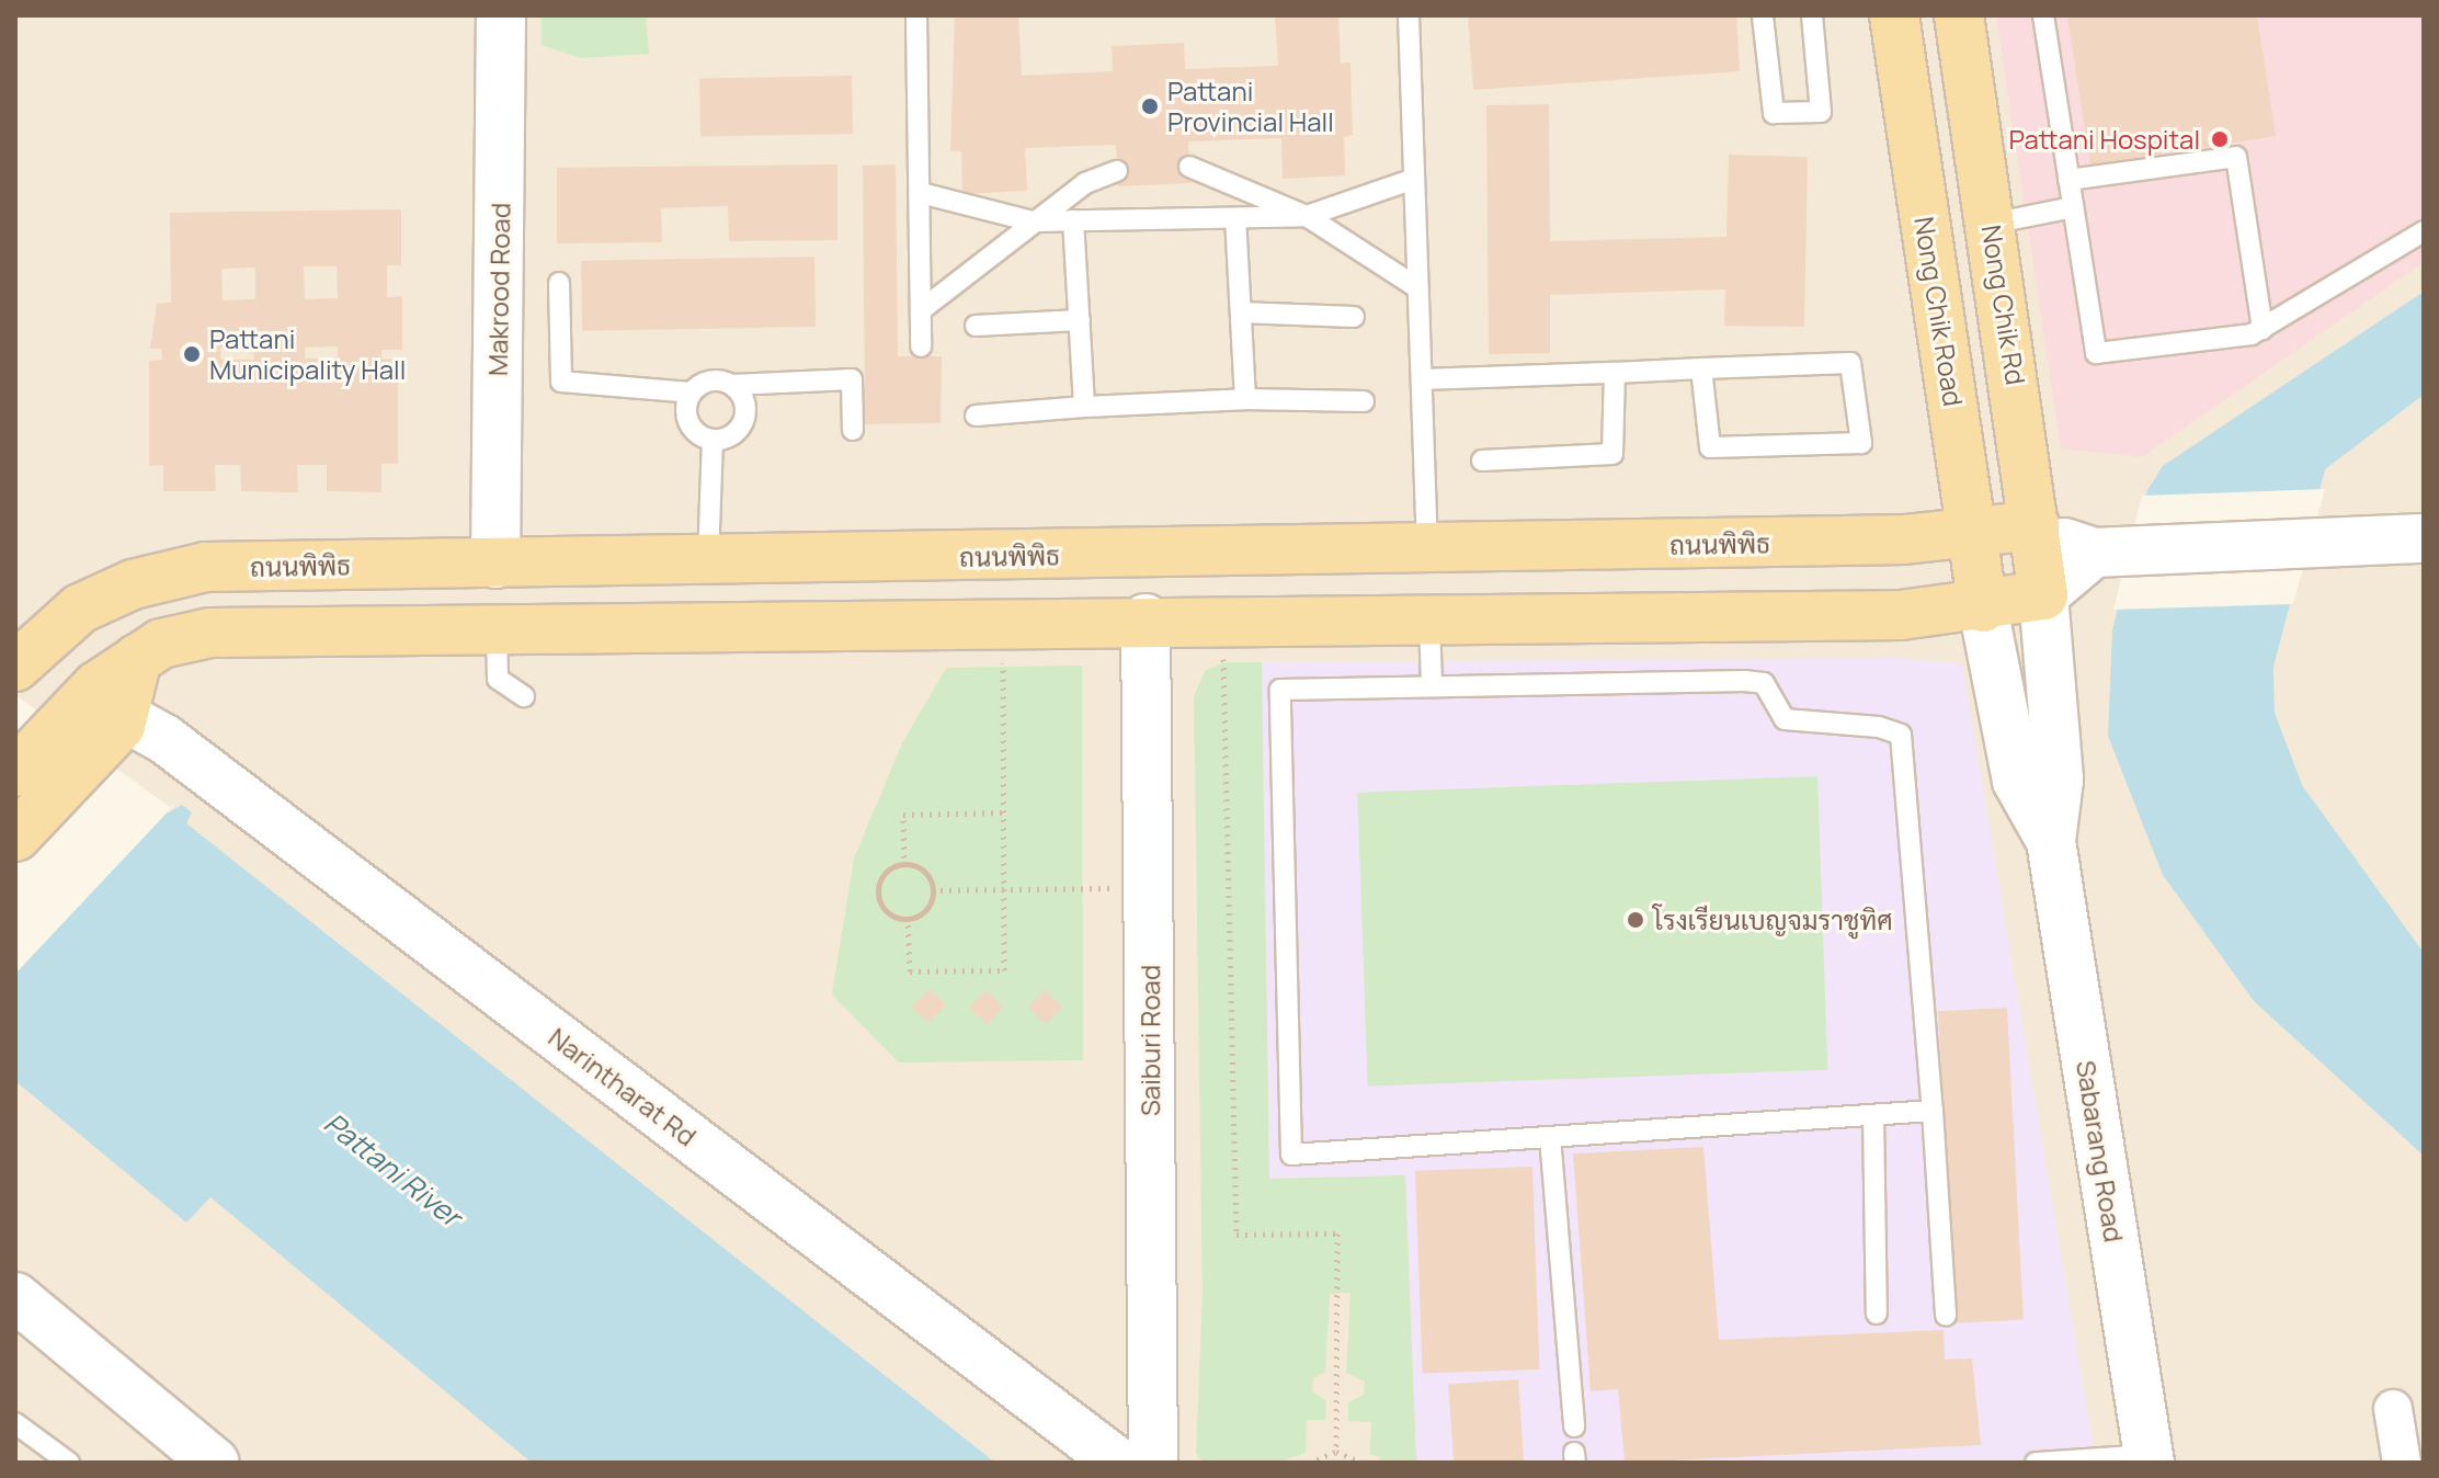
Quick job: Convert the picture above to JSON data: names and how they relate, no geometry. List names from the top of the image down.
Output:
{
  "streets": {
    "main road": ["Nong Chik Rd", "Nong Chik Road", "ถนนพิพิธ"],
    "street": [
      "Makrood Road",
      "Saiburi Road",
      "Narintharat Rd",
      "Sabarang Road"
    ]
  },
  "crossings": [
    ["Makrood Road", "ถนนพิพิธ"],
    ["Nong Chik Rd", "ถนนพิพิธ"],
    ["Nong Chik Rd", "Sabarang Road"],
    ["Nong Chik Road", "ถนนพิพิธ"],
    ["Nong Chik Road", "Sabarang Road"]
  ],
  "water": ["Pattani River"],
  "places": [
    "Pattani Provincial Hall",
    "Pattani Hospital",
    "Pattani Municipality Hall",
    "โรงเรียนเบญจมราชูทิศ"
  ]
}
